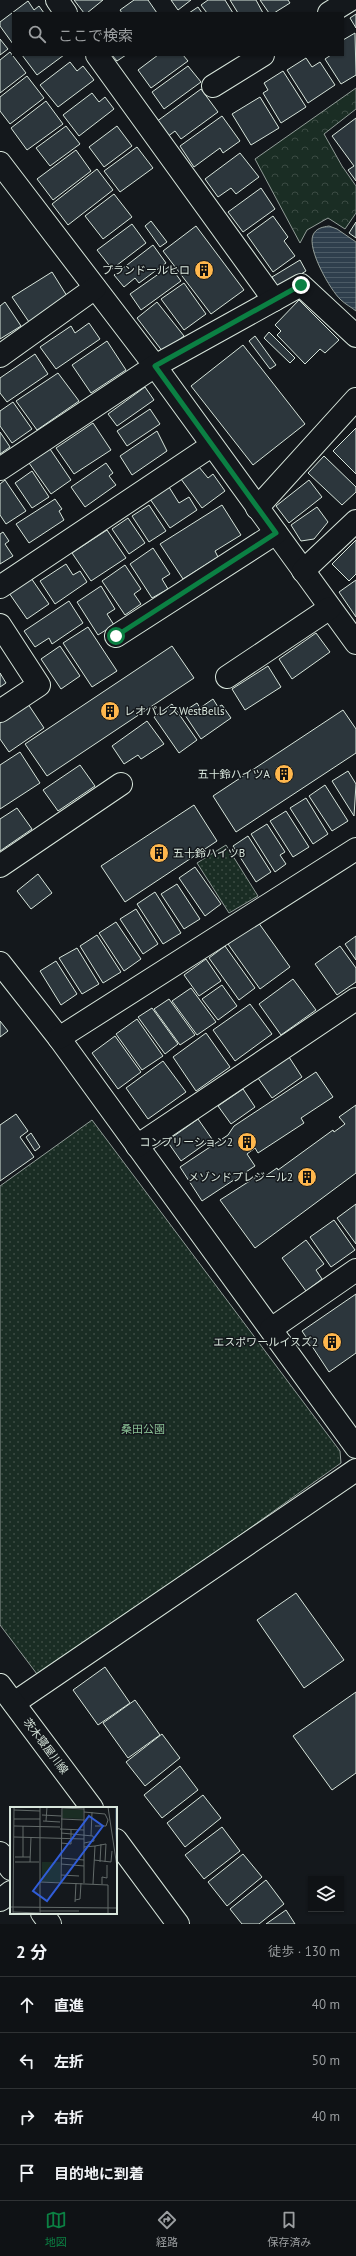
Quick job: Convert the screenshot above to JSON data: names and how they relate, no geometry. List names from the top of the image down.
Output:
{
  "streets": {
    "street": ["茨木寝屋川線"]
  },
  "parks": ["桑田公園"],
  "places": {
    "building": [
      "プランドールヒロ",
      "レオパレスWestBells",
      "五十鈴ハイツA",
      "五十鈴ハイツB",
      "コンプリーション2",
      "メゾンドプレジール2",
      "エスポワールイスズ2"
    ]
  },
  "page": {
    "search": "ここで検索",
    "heading": ["2 分", "徒歩 · 130 m"],
    "list": [
      ["直進", "40 m"],
      ["左折", "50 m"],
      ["右折", "40 m"],
      "目的地に到着"
    ],
    "nav": ["地図", "経路", "保存済み"]
  }
}
